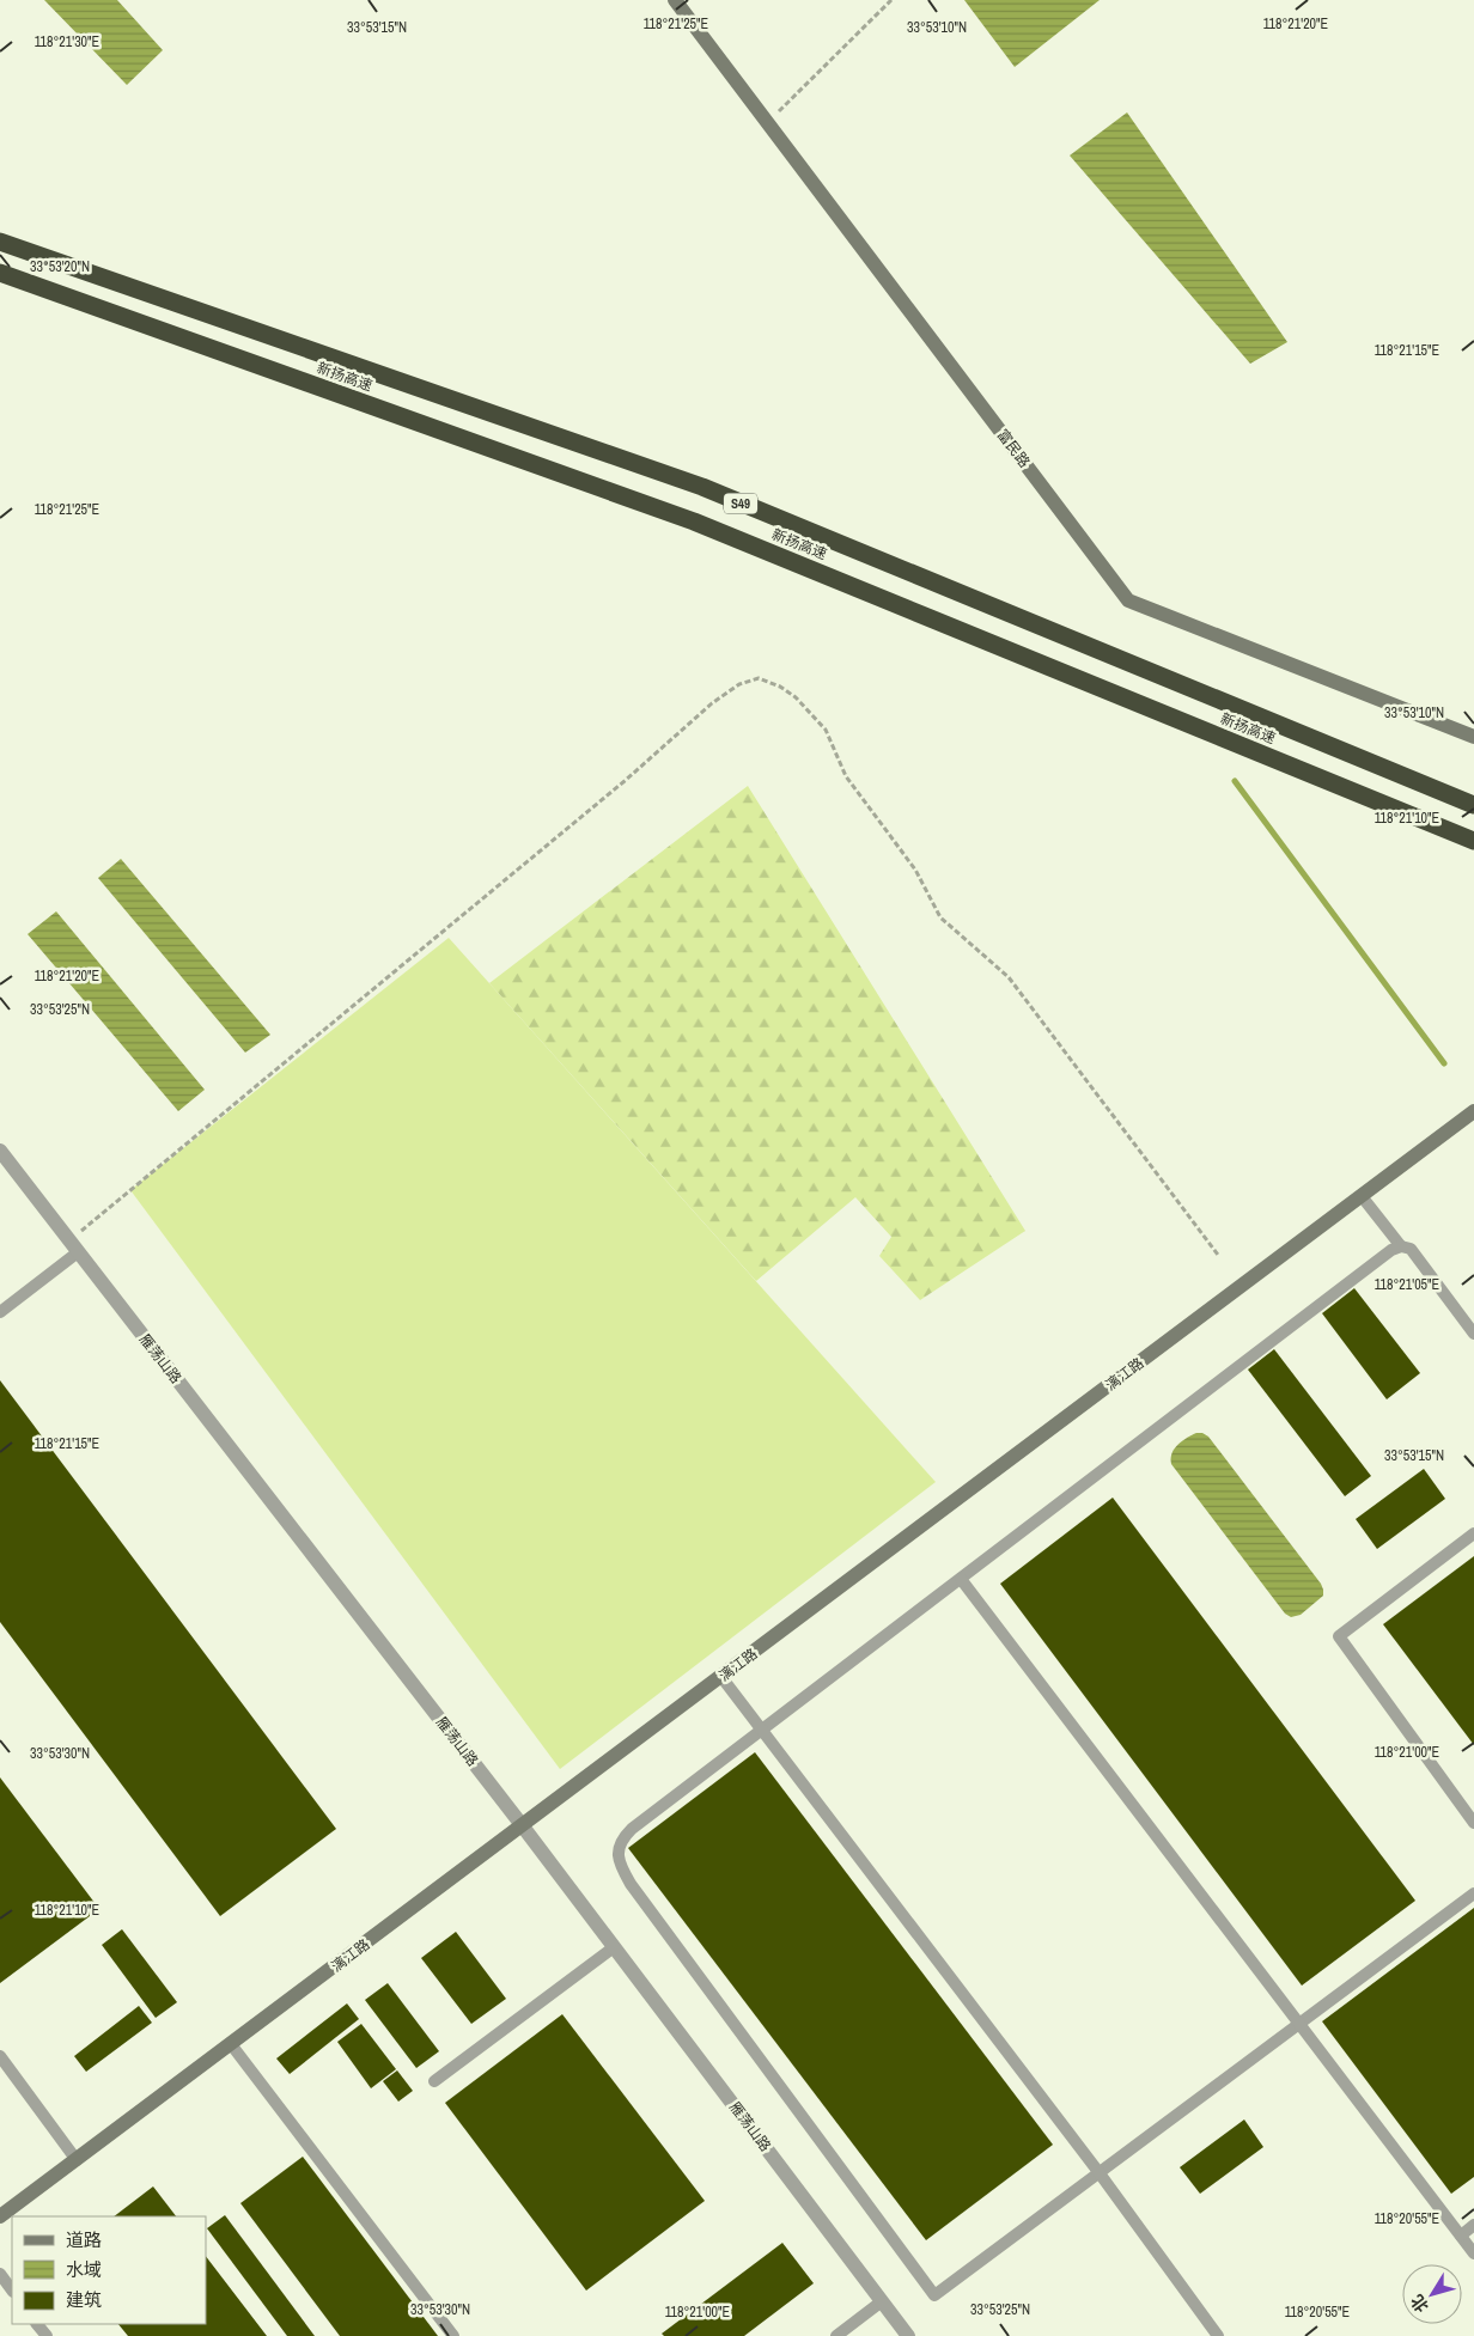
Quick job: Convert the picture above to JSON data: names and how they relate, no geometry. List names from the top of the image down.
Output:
{
  "streets": {
    "highway": ["新扬高速", "S49"],
    "street": ["富民路", "雁荡山路", "漓江路"]
  },
  "crossings": [
    ["雁荡山路", "漓江路"]
  ],
  "legend": ["道路", "水域", "建筑"],
  "north": "bottom left",
  "coordinates": [
    "118°21'25\"E",
    "118°21'20\"E",
    "33°53'15\"N",
    "33°53'10\"N",
    "118°21'30\"E",
    "33°53'20\"N",
    "118°21'15\"E",
    "118°21'10\"E",
    "33°53'25\"N",
    "118°21'05\"E",
    "118°21'00\"E",
    "33°53'30\"N",
    "118°20'55\"E"
  ]
}
